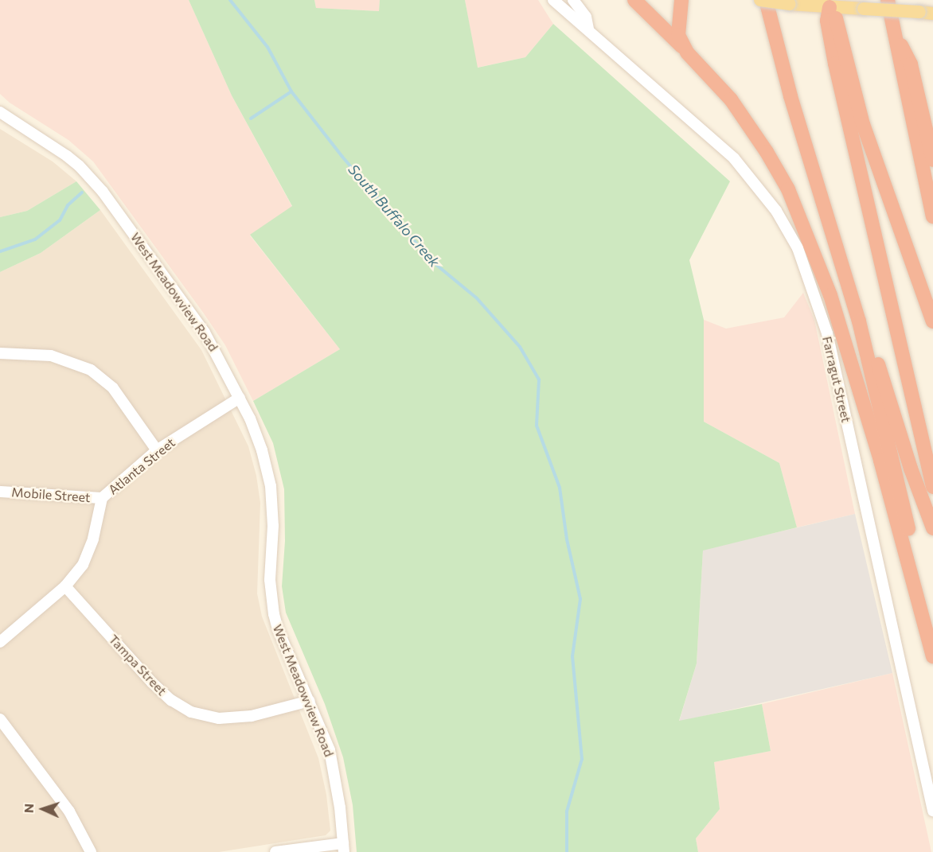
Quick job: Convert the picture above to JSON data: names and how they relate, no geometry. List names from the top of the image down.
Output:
{
  "streets": {
    "street": [
      "West Meadowview Road",
      "Farragut Street",
      "Atlanta Street",
      "Mobile Street",
      "Tampa Street"
    ]
  },
  "crossings": [
    ["West Meadowview Road", "Atlanta Street"],
    ["West Meadowview Road", "Tampa Street"],
    ["Atlanta Street", "Mobile Street"],
    ["Atlanta Street", "Tampa Street"]
  ],
  "water": ["South Buffalo Creek"],
  "north": "left"
}
